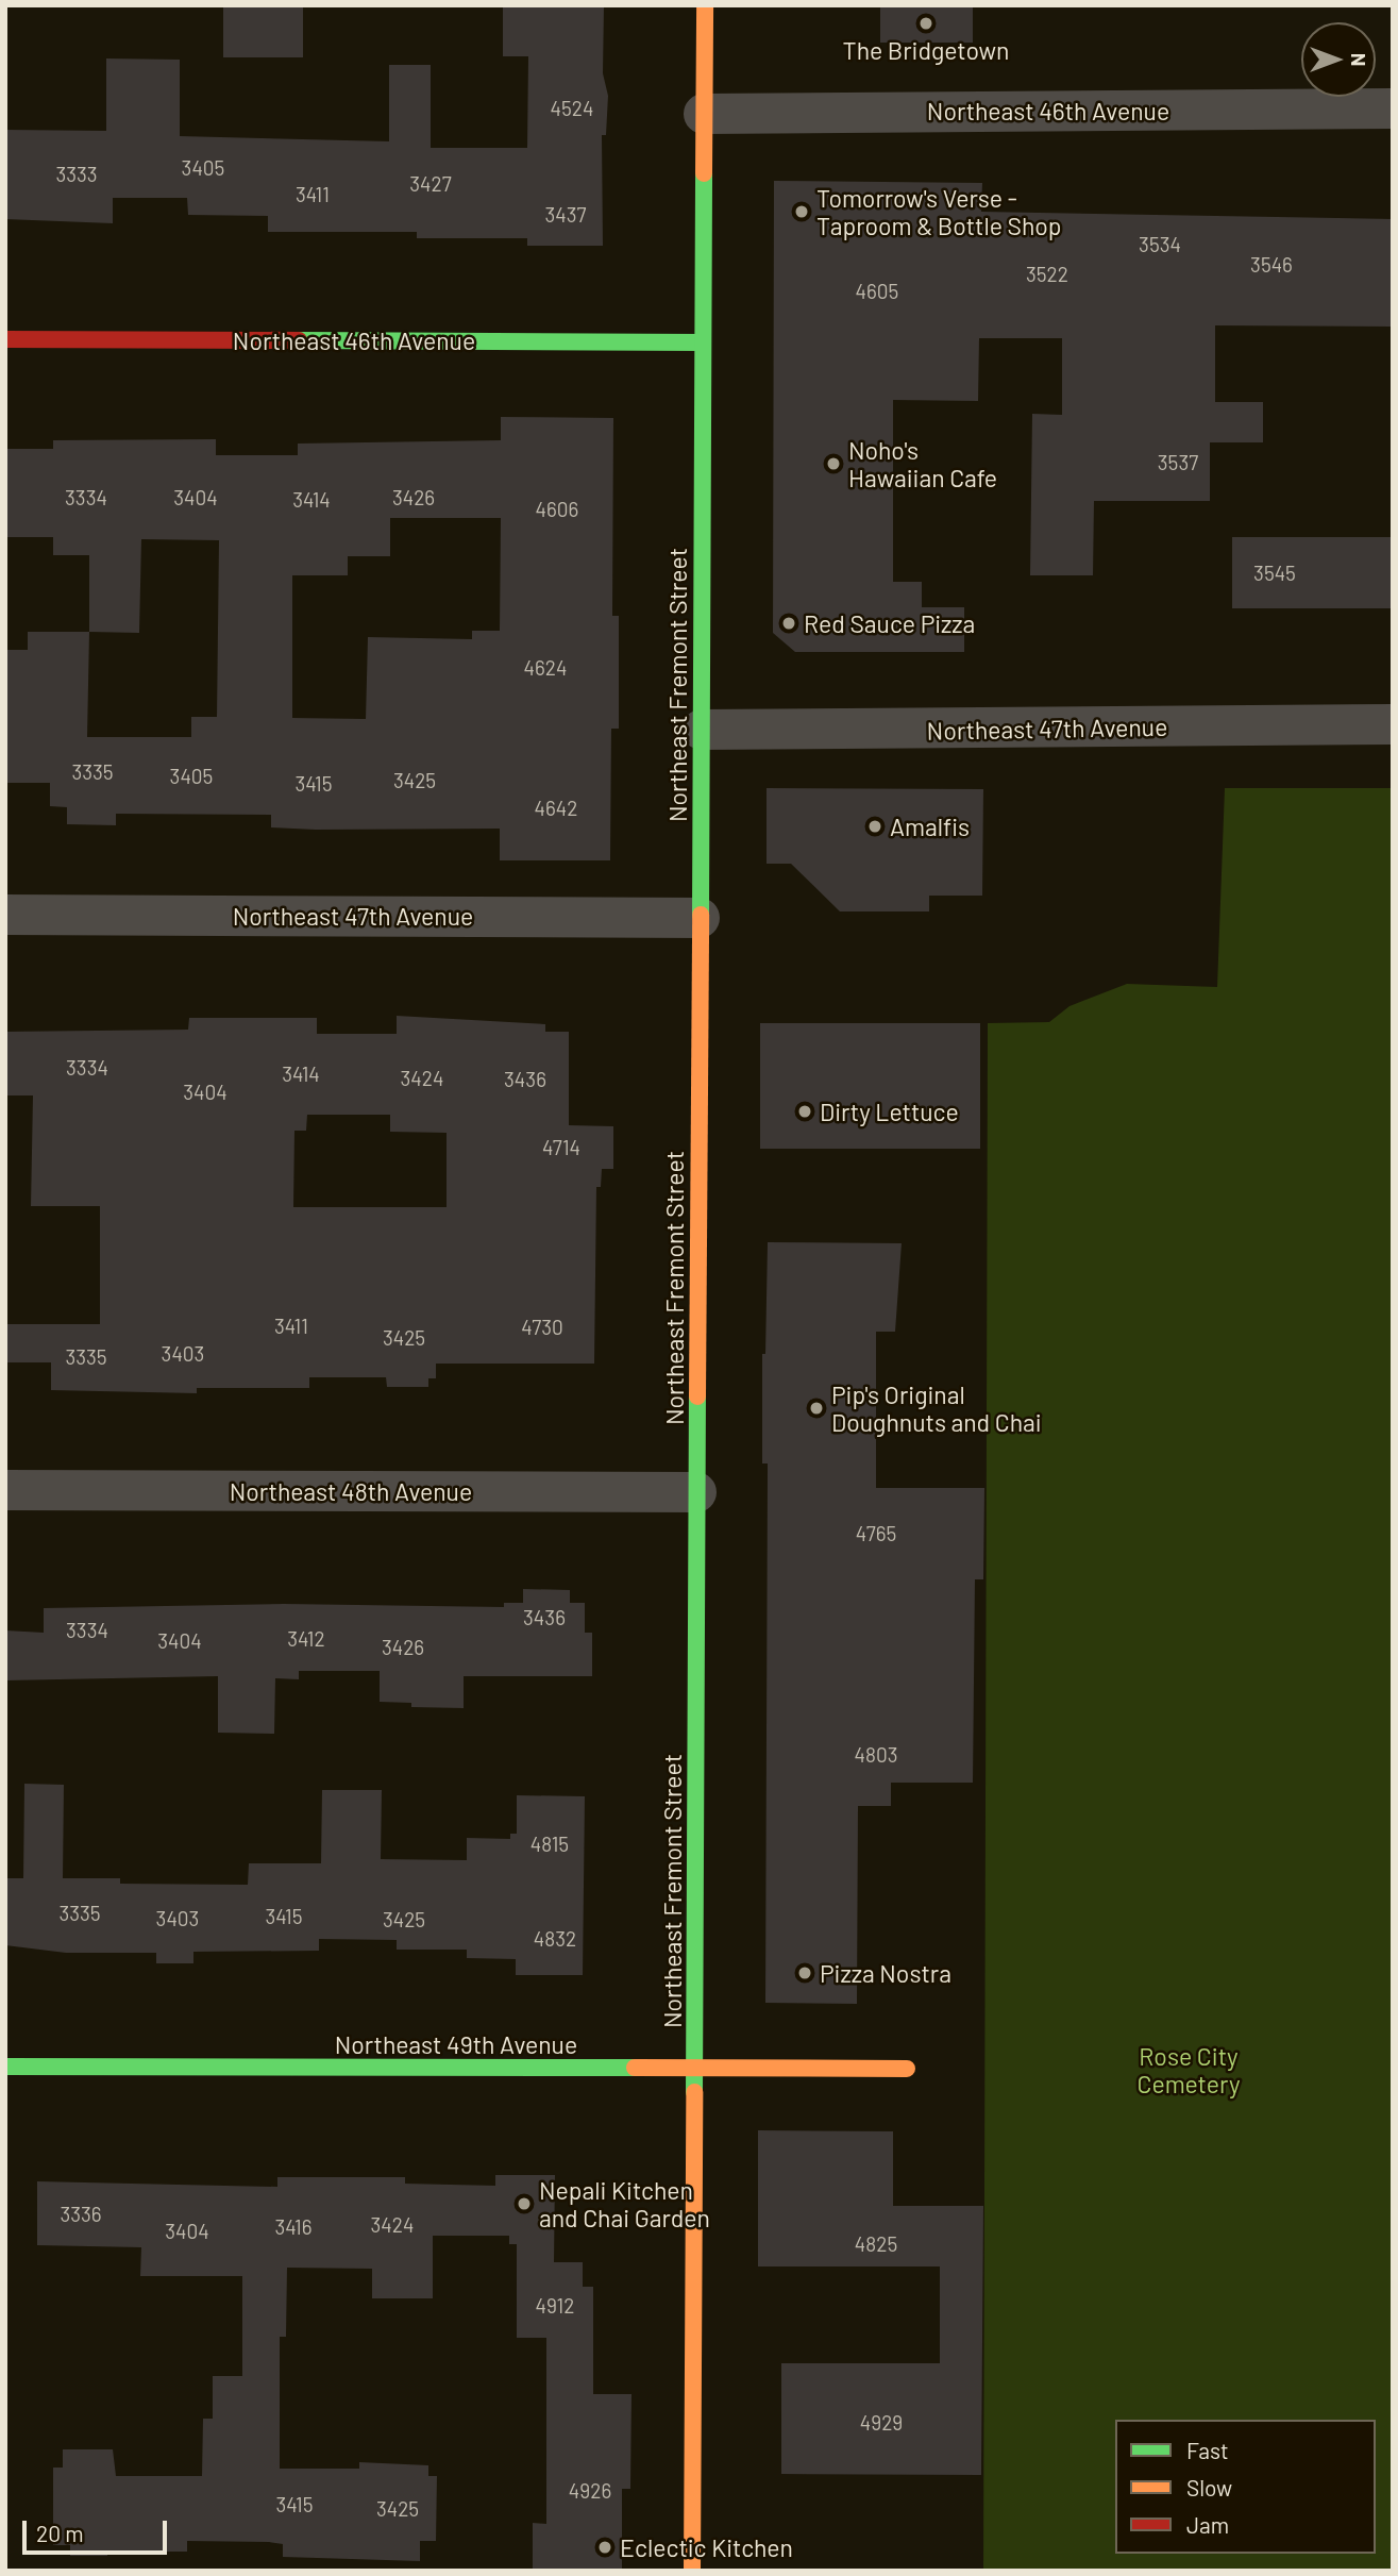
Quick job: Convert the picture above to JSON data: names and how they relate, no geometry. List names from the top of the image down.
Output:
{
  "streets": {
    "main road": ["Northeast 46th Avenue", "Northeast Fremont Street", "Northeast 49th Avenue"],
    "street": ["Northeast 47th Avenue", "Northeast 48th Avenue"]
  },
  "crossings": [
    ["Northeast 46th Avenue", "Northeast Fremont Street"],
    ["Northeast Fremont Street", "Northeast 47th Avenue"],
    ["Northeast Fremont Street", "Northeast 48th Avenue"],
    ["Northeast Fremont Street", "Northeast 49th Avenue"]
  ],
  "parks": ["Rose City Cemetery"],
  "places": [
    "The Bridgetown",
    "Tomorrow's Verse - Taproom & Bottle Shop",
    "Noho's Hawaiian Cafe",
    "Red Sauce Pizza",
    "Amalfis",
    "Dirty Lettuce",
    "Pip's Original Doughnuts and Chai",
    "Pizza Nostra",
    "Nepali Kitchen and Chai Garden",
    "Eclectic Kitchen"
  ],
  "house_numbers": [
    "4524",
    "3405",
    "3333",
    "3427",
    "3411",
    "3437",
    "3534",
    "3546",
    "3522",
    "4605",
    "3537",
    "3334",
    "3404",
    "3426",
    "3414",
    "4606",
    "3545",
    "4624",
    "3335",
    "3405",
    "3425",
    "3415",
    "4642",
    "3334",
    "3414",
    "3424",
    "3436",
    "3404",
    "4714",
    "3411",
    "4730",
    "3425",
    "3403",
    "3335",
    "4765",
    "3436",
    "3334",
    "3412",
    "3404",
    "3426",
    "4803",
    "4815",
    "3335",
    "3415",
    "3403",
    "3425",
    "4832",
    "3336",
    "3424",
    "3416",
    "3404",
    "4825",
    "4912",
    "4929",
    "4926",
    "3415",
    "3425"
  ],
  "legend": ["Fast", "Slow", "Jam"],
  "scale_bar": "20 m",
  "north": "right"
}
